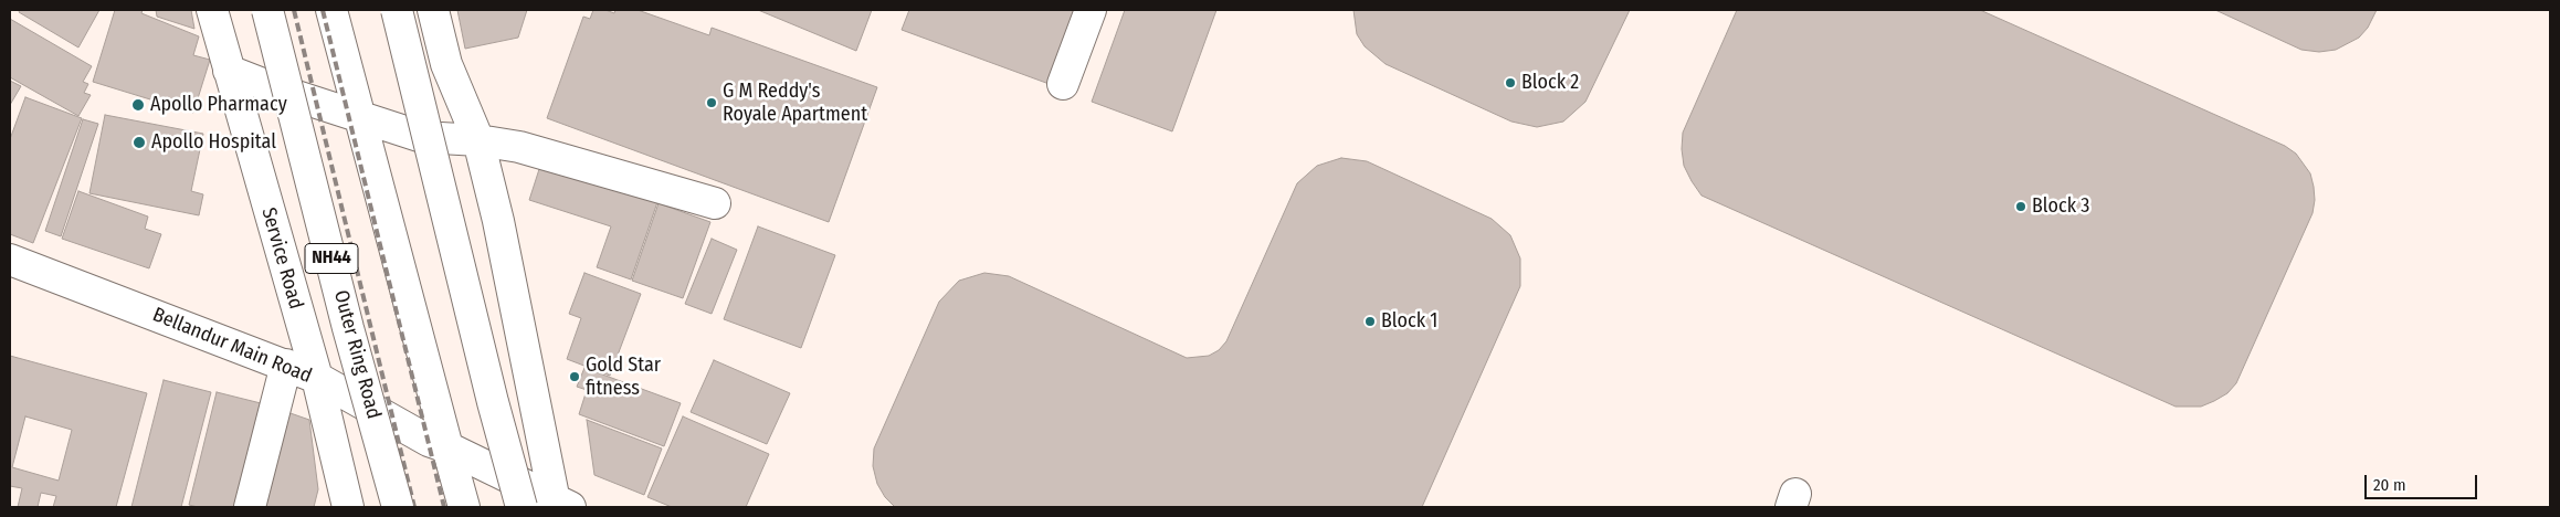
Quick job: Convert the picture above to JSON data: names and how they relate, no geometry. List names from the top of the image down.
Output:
{
  "streets": {
    "main road": [
      "Service Road",
      "NH44",
      "Bellandur Main Road",
      "Outer Ring Road"
    ]
  },
  "crossings": [
    ["Service Road", "Bellandur Main Road"]
  ],
  "places": [
    "Block 2",
    "G M Reddy's Royale Apartment",
    "Apollo Pharmacy",
    "Apollo Hospital",
    "Block 3",
    "Block 1",
    "Gold Star fitness"
  ],
  "scale_bar": "20 m"
}
